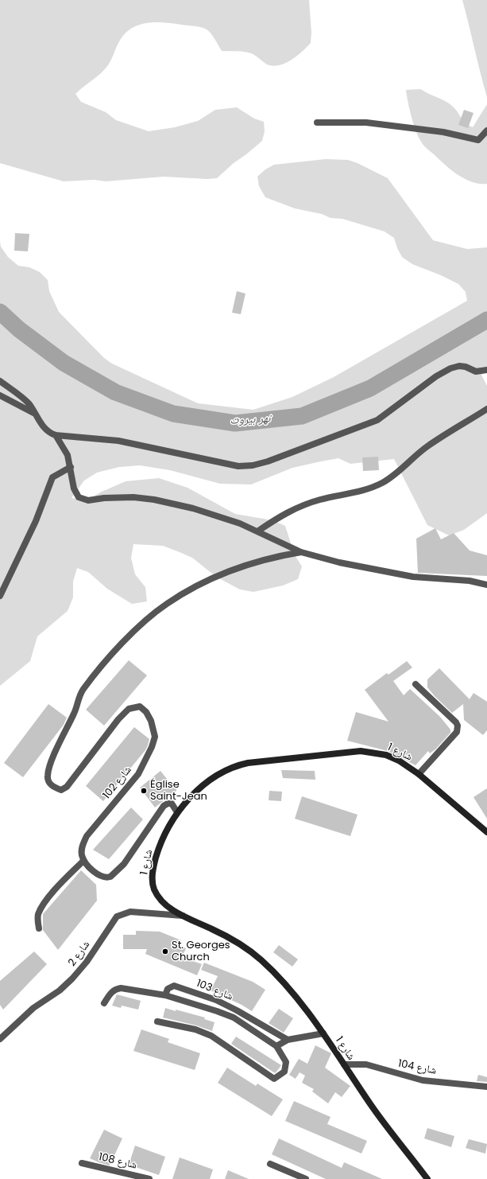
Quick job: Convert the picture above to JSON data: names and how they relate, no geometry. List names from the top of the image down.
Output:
{
  "streets": {
    "street": [
      "شارع 1",
      "شارع 102",
      "شارع 2",
      "شارع 103",
      "شارع 104",
      "شارع 108"
    ]
  },
  "crossings": [
    ["شارع 1", "شارع 2"],
    ["شارع 1", "شارع 104"]
  ],
  "water": ["نهر بيروت"],
  "places": ["Église Saint-Jean", "St. Georges Church"]
}
